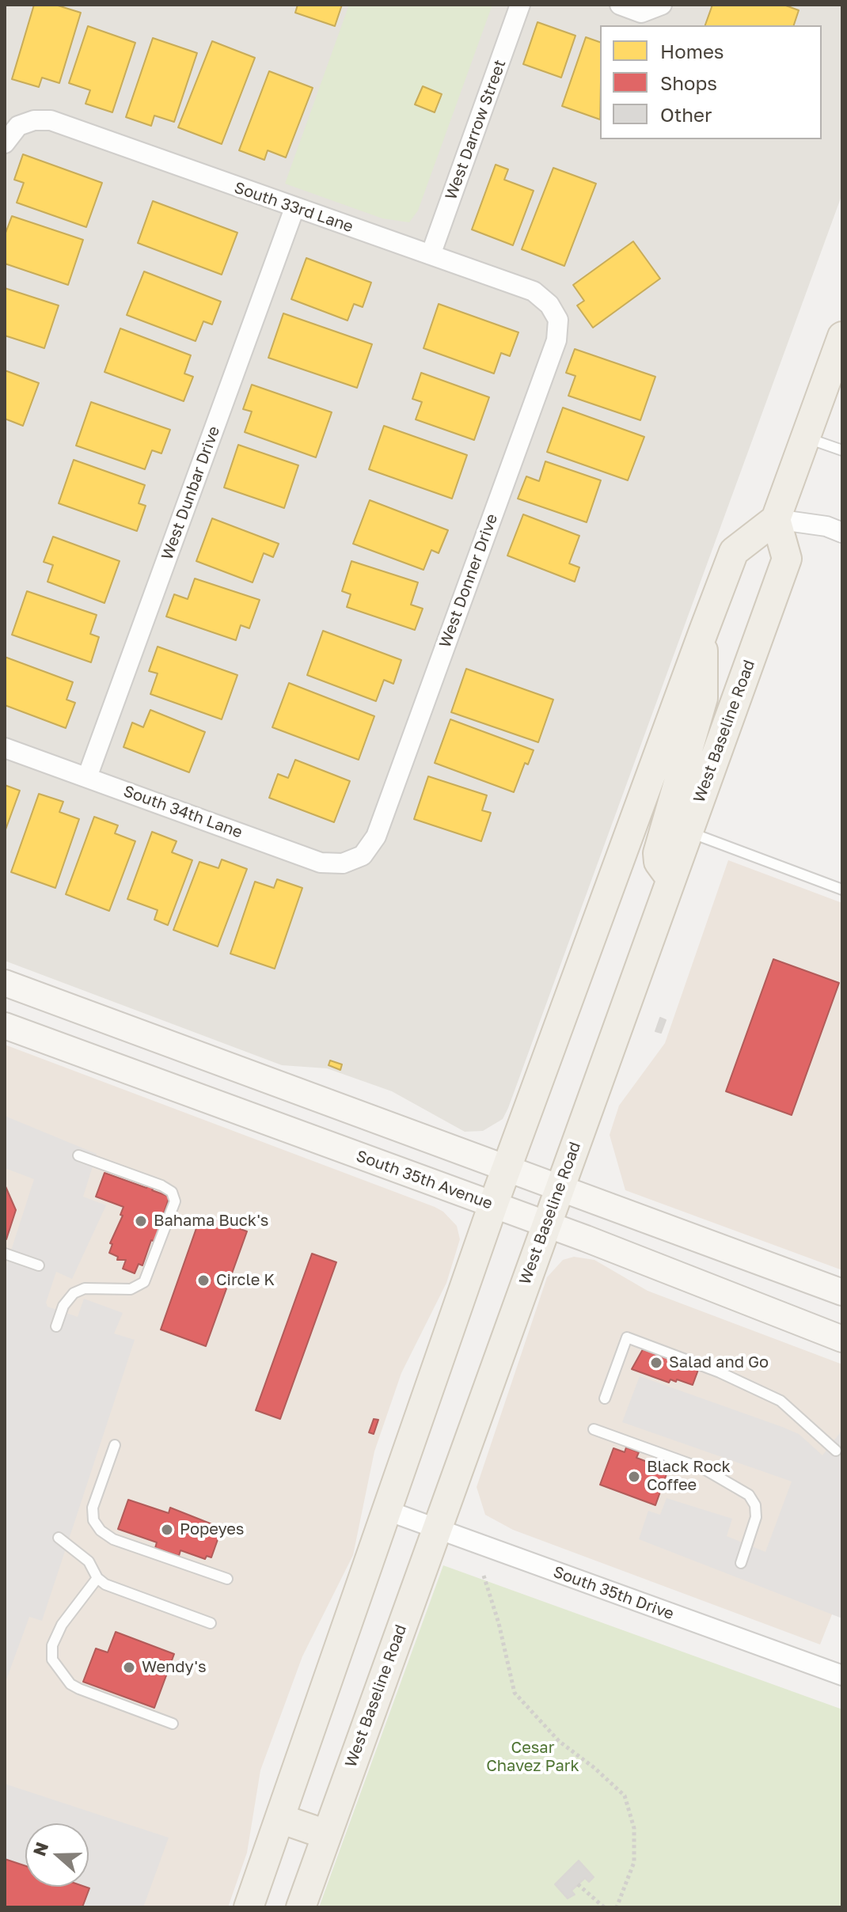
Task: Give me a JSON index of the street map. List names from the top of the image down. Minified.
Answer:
{"streets":{"main road":["West Baseline Road","South 35th Avenue"],"street":["West Darrow Street","South 33rd Lane","West Dunbar Drive","West Donner Drive","South 34th Lane","South 35th Drive"]},"crossings":[["West Darrow Street","South 33rd Lane"],["South 33rd Lane","West Dunbar Drive"],["South 33rd Lane","West Donner Drive"],["West Dunbar Drive","South 34th Lane"],["West Donner Drive","South 34th Lane"],["West Baseline Road","South 35th Avenue"],["West Baseline Road","South 35th Drive"]],"parks":["Cesar Chavez Park"],"places":["Bahama Buck's","Circle K","Salad and Go","Black Rock Coffee","Popeyes","Wendy's"],"legend":["Homes","Shops","Other"],"north":"left"}
